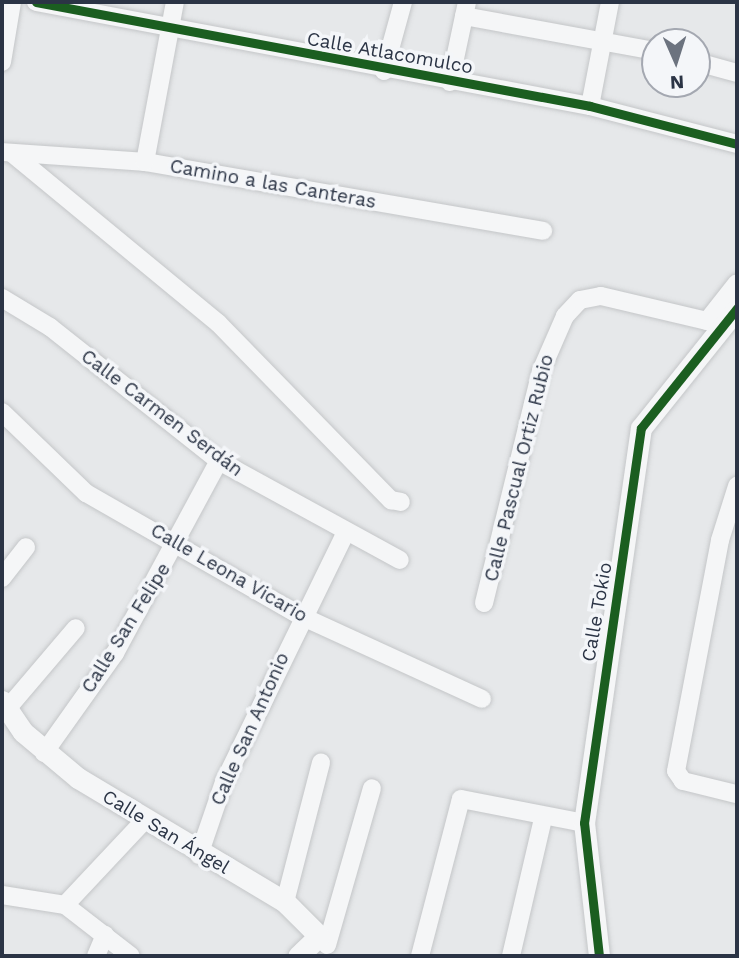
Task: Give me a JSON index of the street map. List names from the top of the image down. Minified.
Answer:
{"streets":{"street":["Calle Atlacomulco","Camino a las Canteras","Calle Carmen Serdán","Calle Pascual Ortiz Rubio","Calle Leona Vicario","Calle Tokio","Calle San Felipe","Calle San Antonio","Calle San Ángel"]},"crossings":[["Calle Carmen Serdán","Calle San Felipe"],["Calle Carmen Serdán","Calle San Antonio"],["Calle Leona Vicario","Calle San Felipe"],["Calle Leona Vicario","Calle San Antonio"],["Calle San Felipe","Calle San Ángel"],["Calle San Antonio","Calle San Ángel"]],"north":"bottom"}
